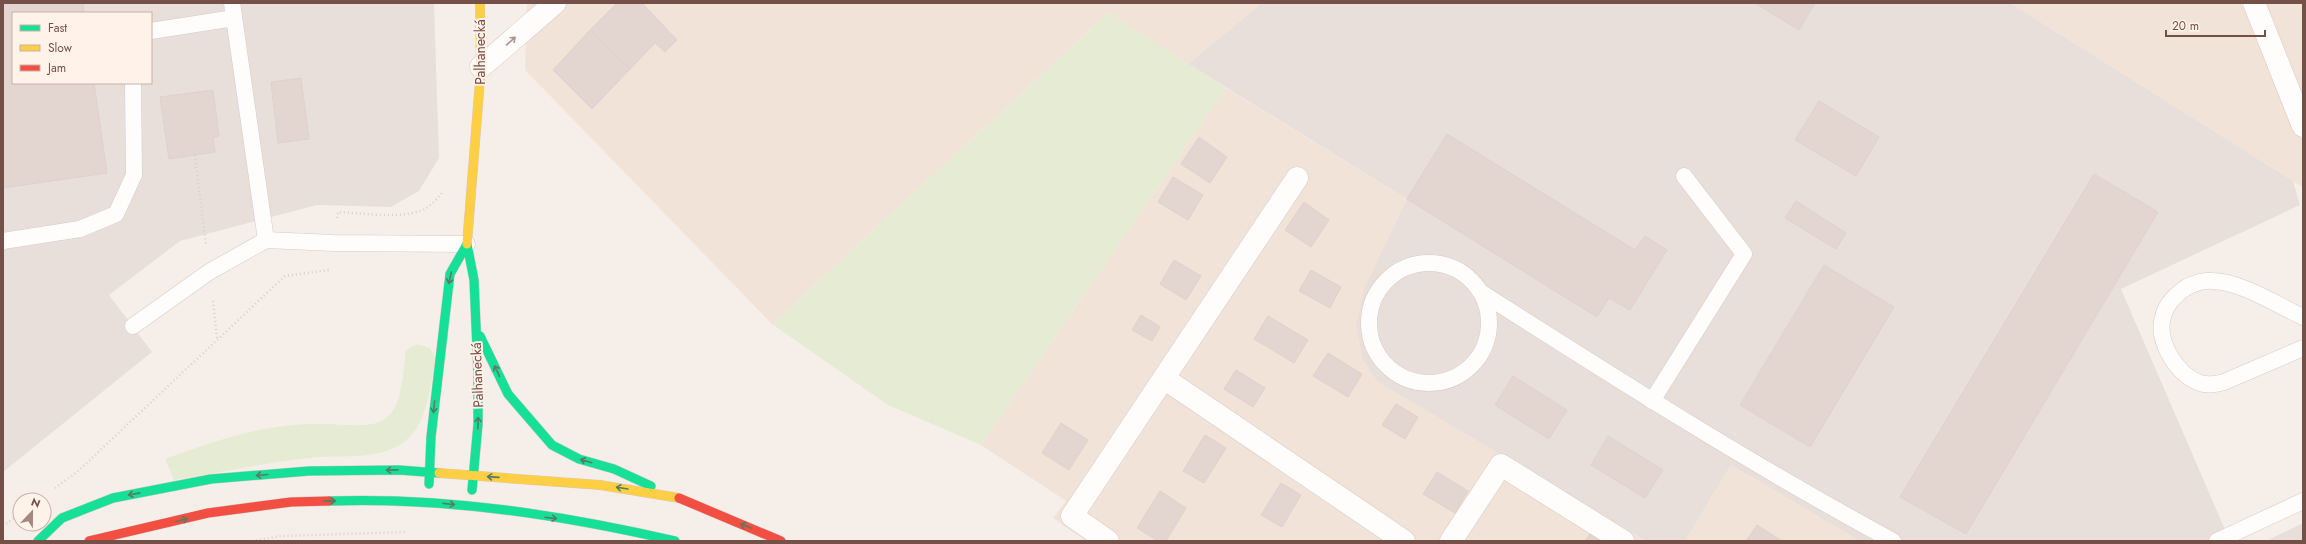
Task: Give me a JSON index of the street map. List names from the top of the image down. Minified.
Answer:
{"streets":{"street":["Palhanecká"]},"legend":["Fast","Slow","Jam"],"scale_bar":"20 m","north":"top"}
